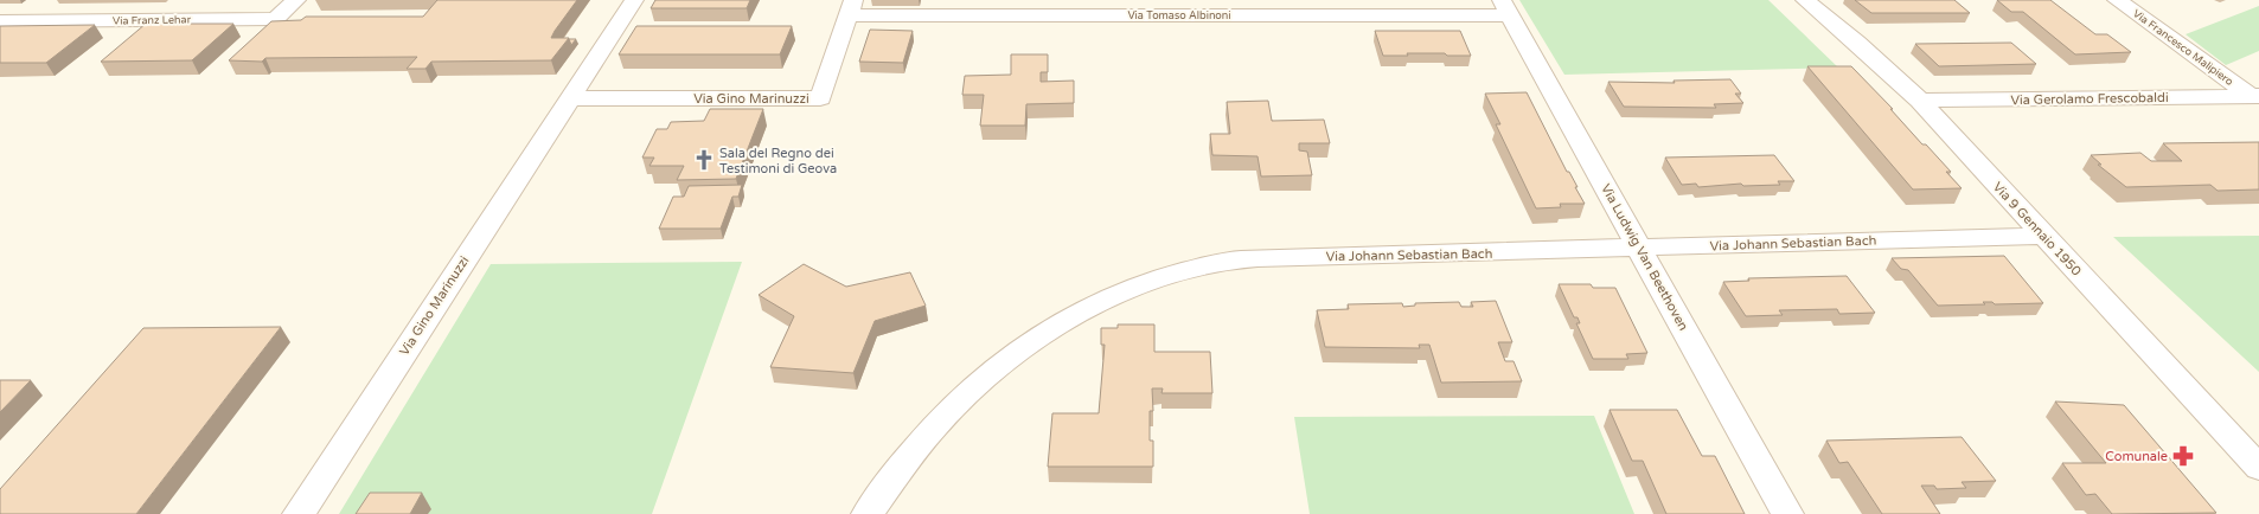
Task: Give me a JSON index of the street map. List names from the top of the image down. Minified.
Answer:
{"streets":{"street":["Via Tomaso Albinoni","Via Franz Lehar","Via Francesco Malipiero","Via Gino Marinuzzi","Via Gerolamo Frescobaldi","Via 9 Gennaio 1950","Via Johann Sebastian Bach","Via Ludwig Van Beethoven"]},"crossings":[["Via Tomaso Albinoni","Via Gino Marinuzzi"],["Via Tomaso Albinoni","Via Ludwig Van Beethoven"],["Via Francesco Malipiero","Via Gerolamo Frescobaldi"],["Via Gerolamo Frescobaldi","Via 9 Gennaio 1950"],["Via 9 Gennaio 1950","Via Johann Sebastian Bach"],["Via Johann Sebastian Bach","Via Ludwig Van Beethoven"]],"places":{"church":["Sala del Regno dei Testimoni di Geova"],"pharmacy":["Comunale"]}}
